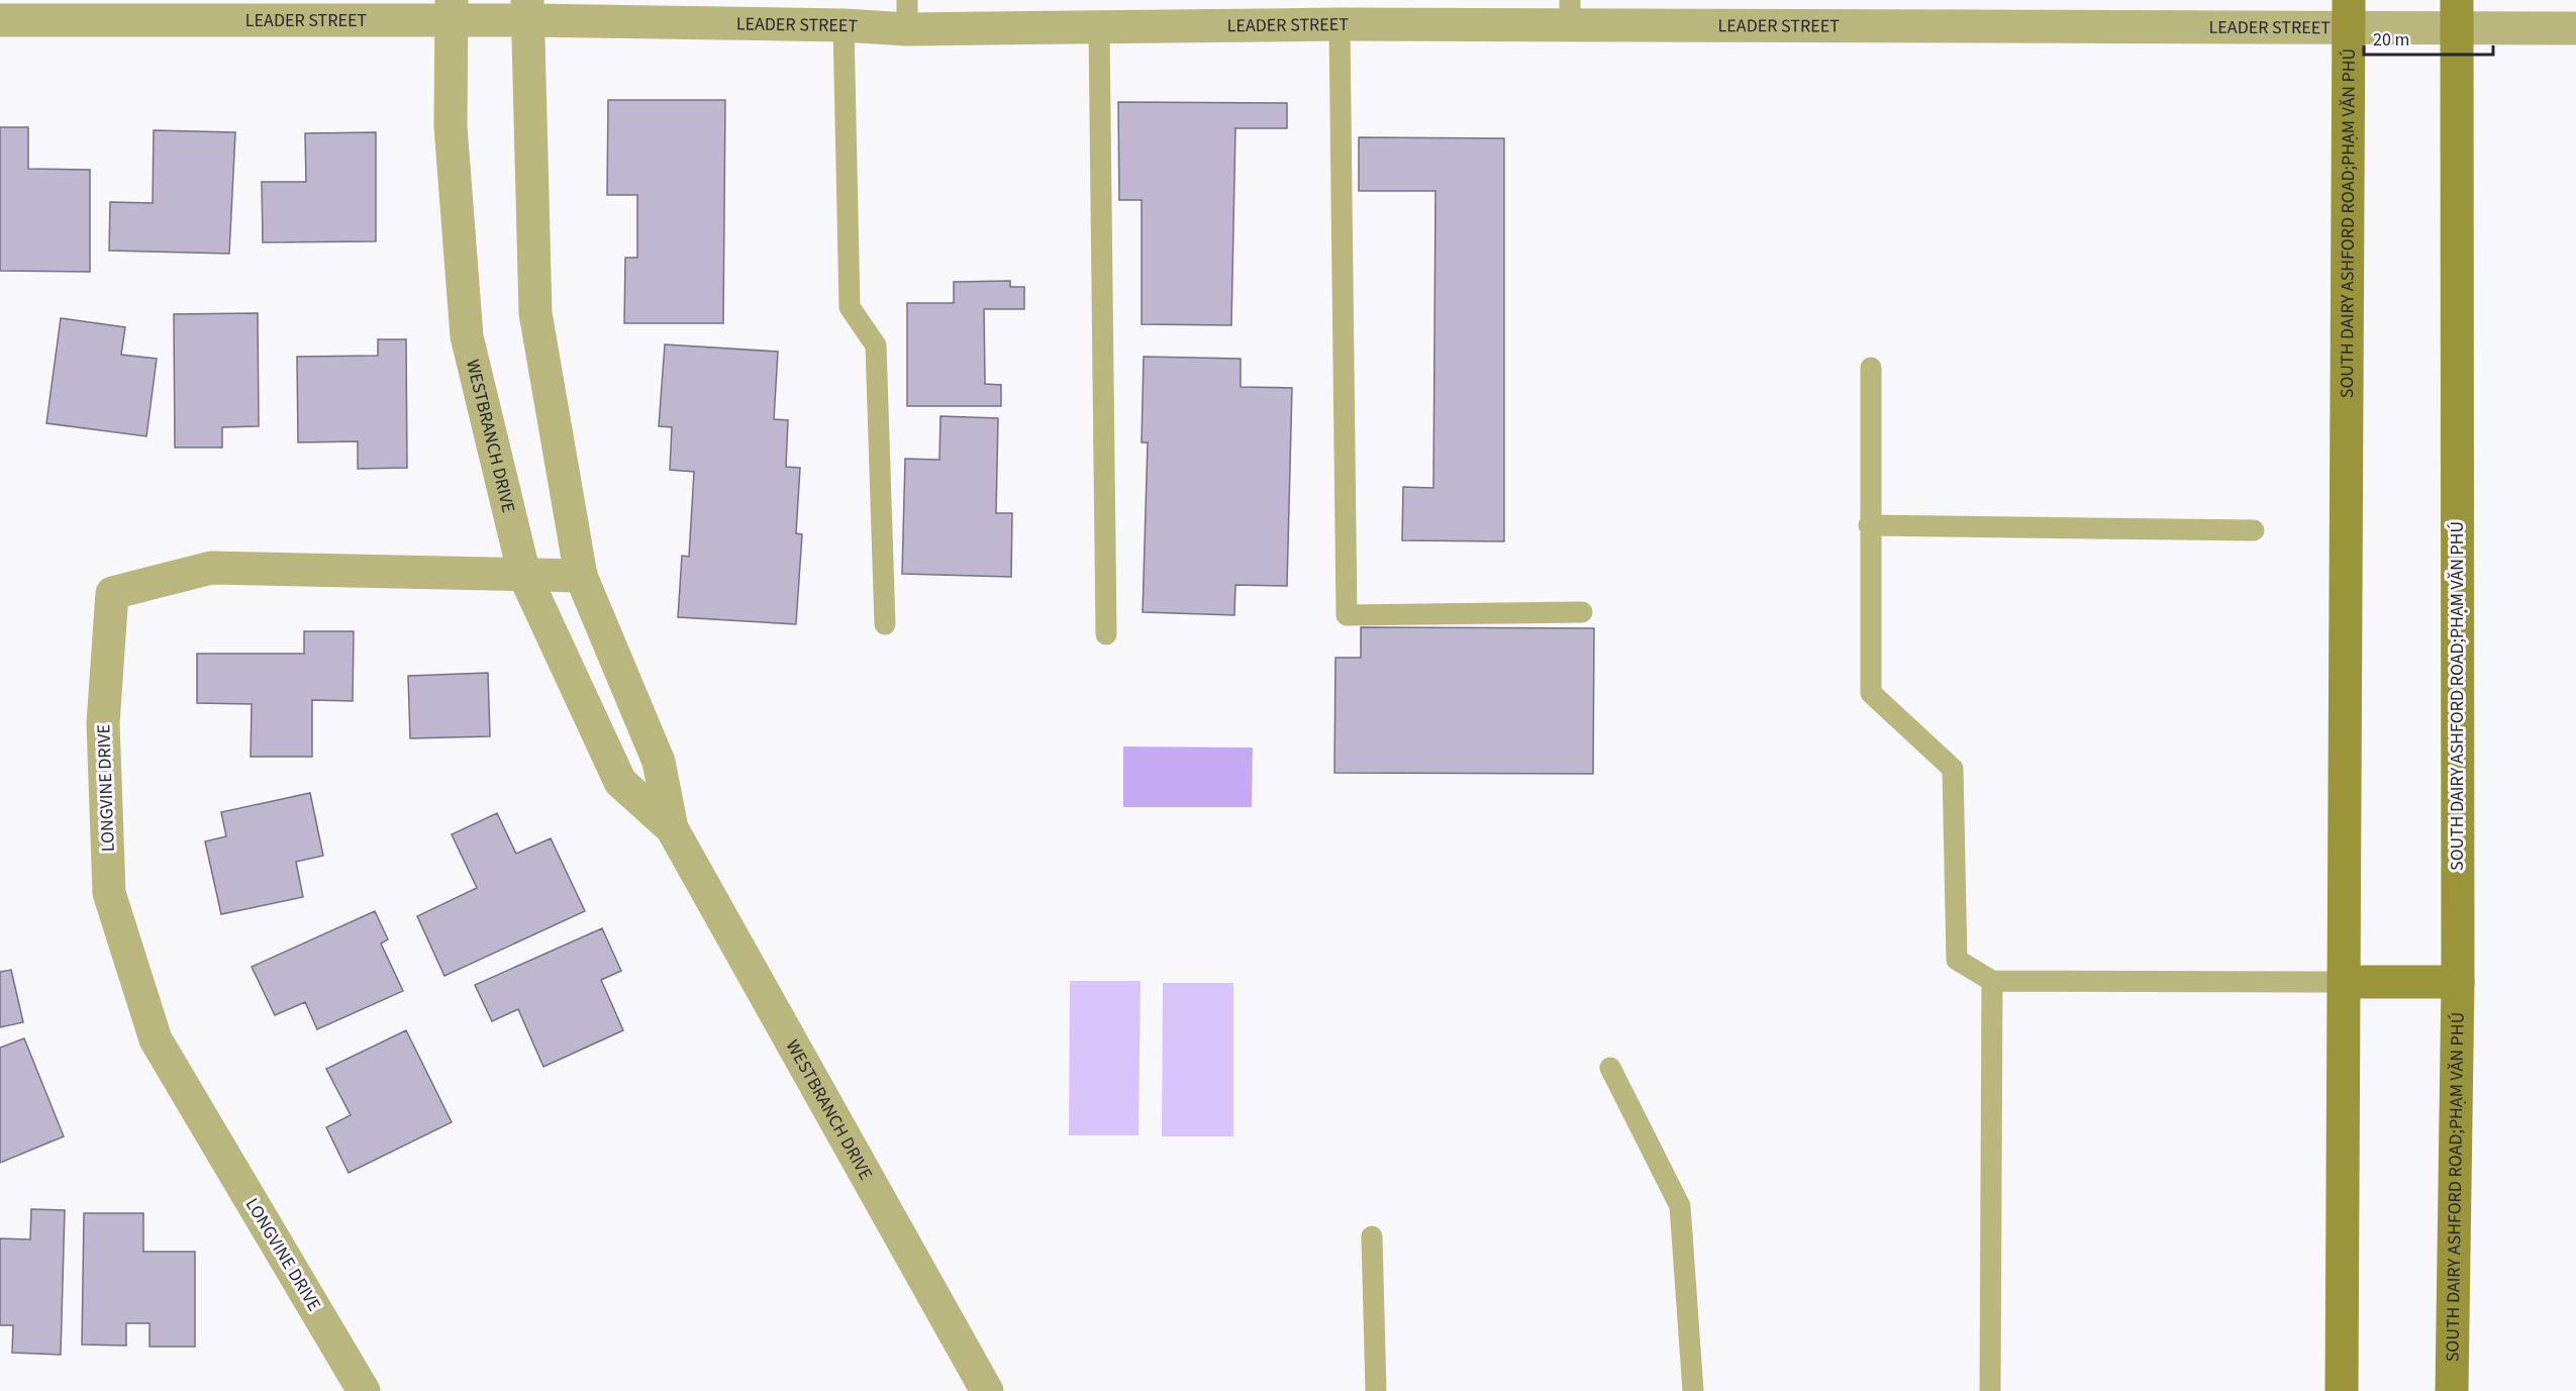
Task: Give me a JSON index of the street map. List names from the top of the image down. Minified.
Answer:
{"streets":{"main road":["SOUTH DAIRY ASHFORD ROAD;PHẠM VĂN PHÚ"],"street":["LEADER STREET","WESTBRANCH DRIVE","LONGVINE DRIVE"]},"crossings":[["LEADER STREET","SOUTH DAIRY ASHFORD ROAD;PHẠM VĂN PHÚ"],["LEADER STREET","WESTBRANCH DRIVE"],["WESTBRANCH DRIVE","LONGVINE DRIVE"]],"scale_bar":"20 m"}
